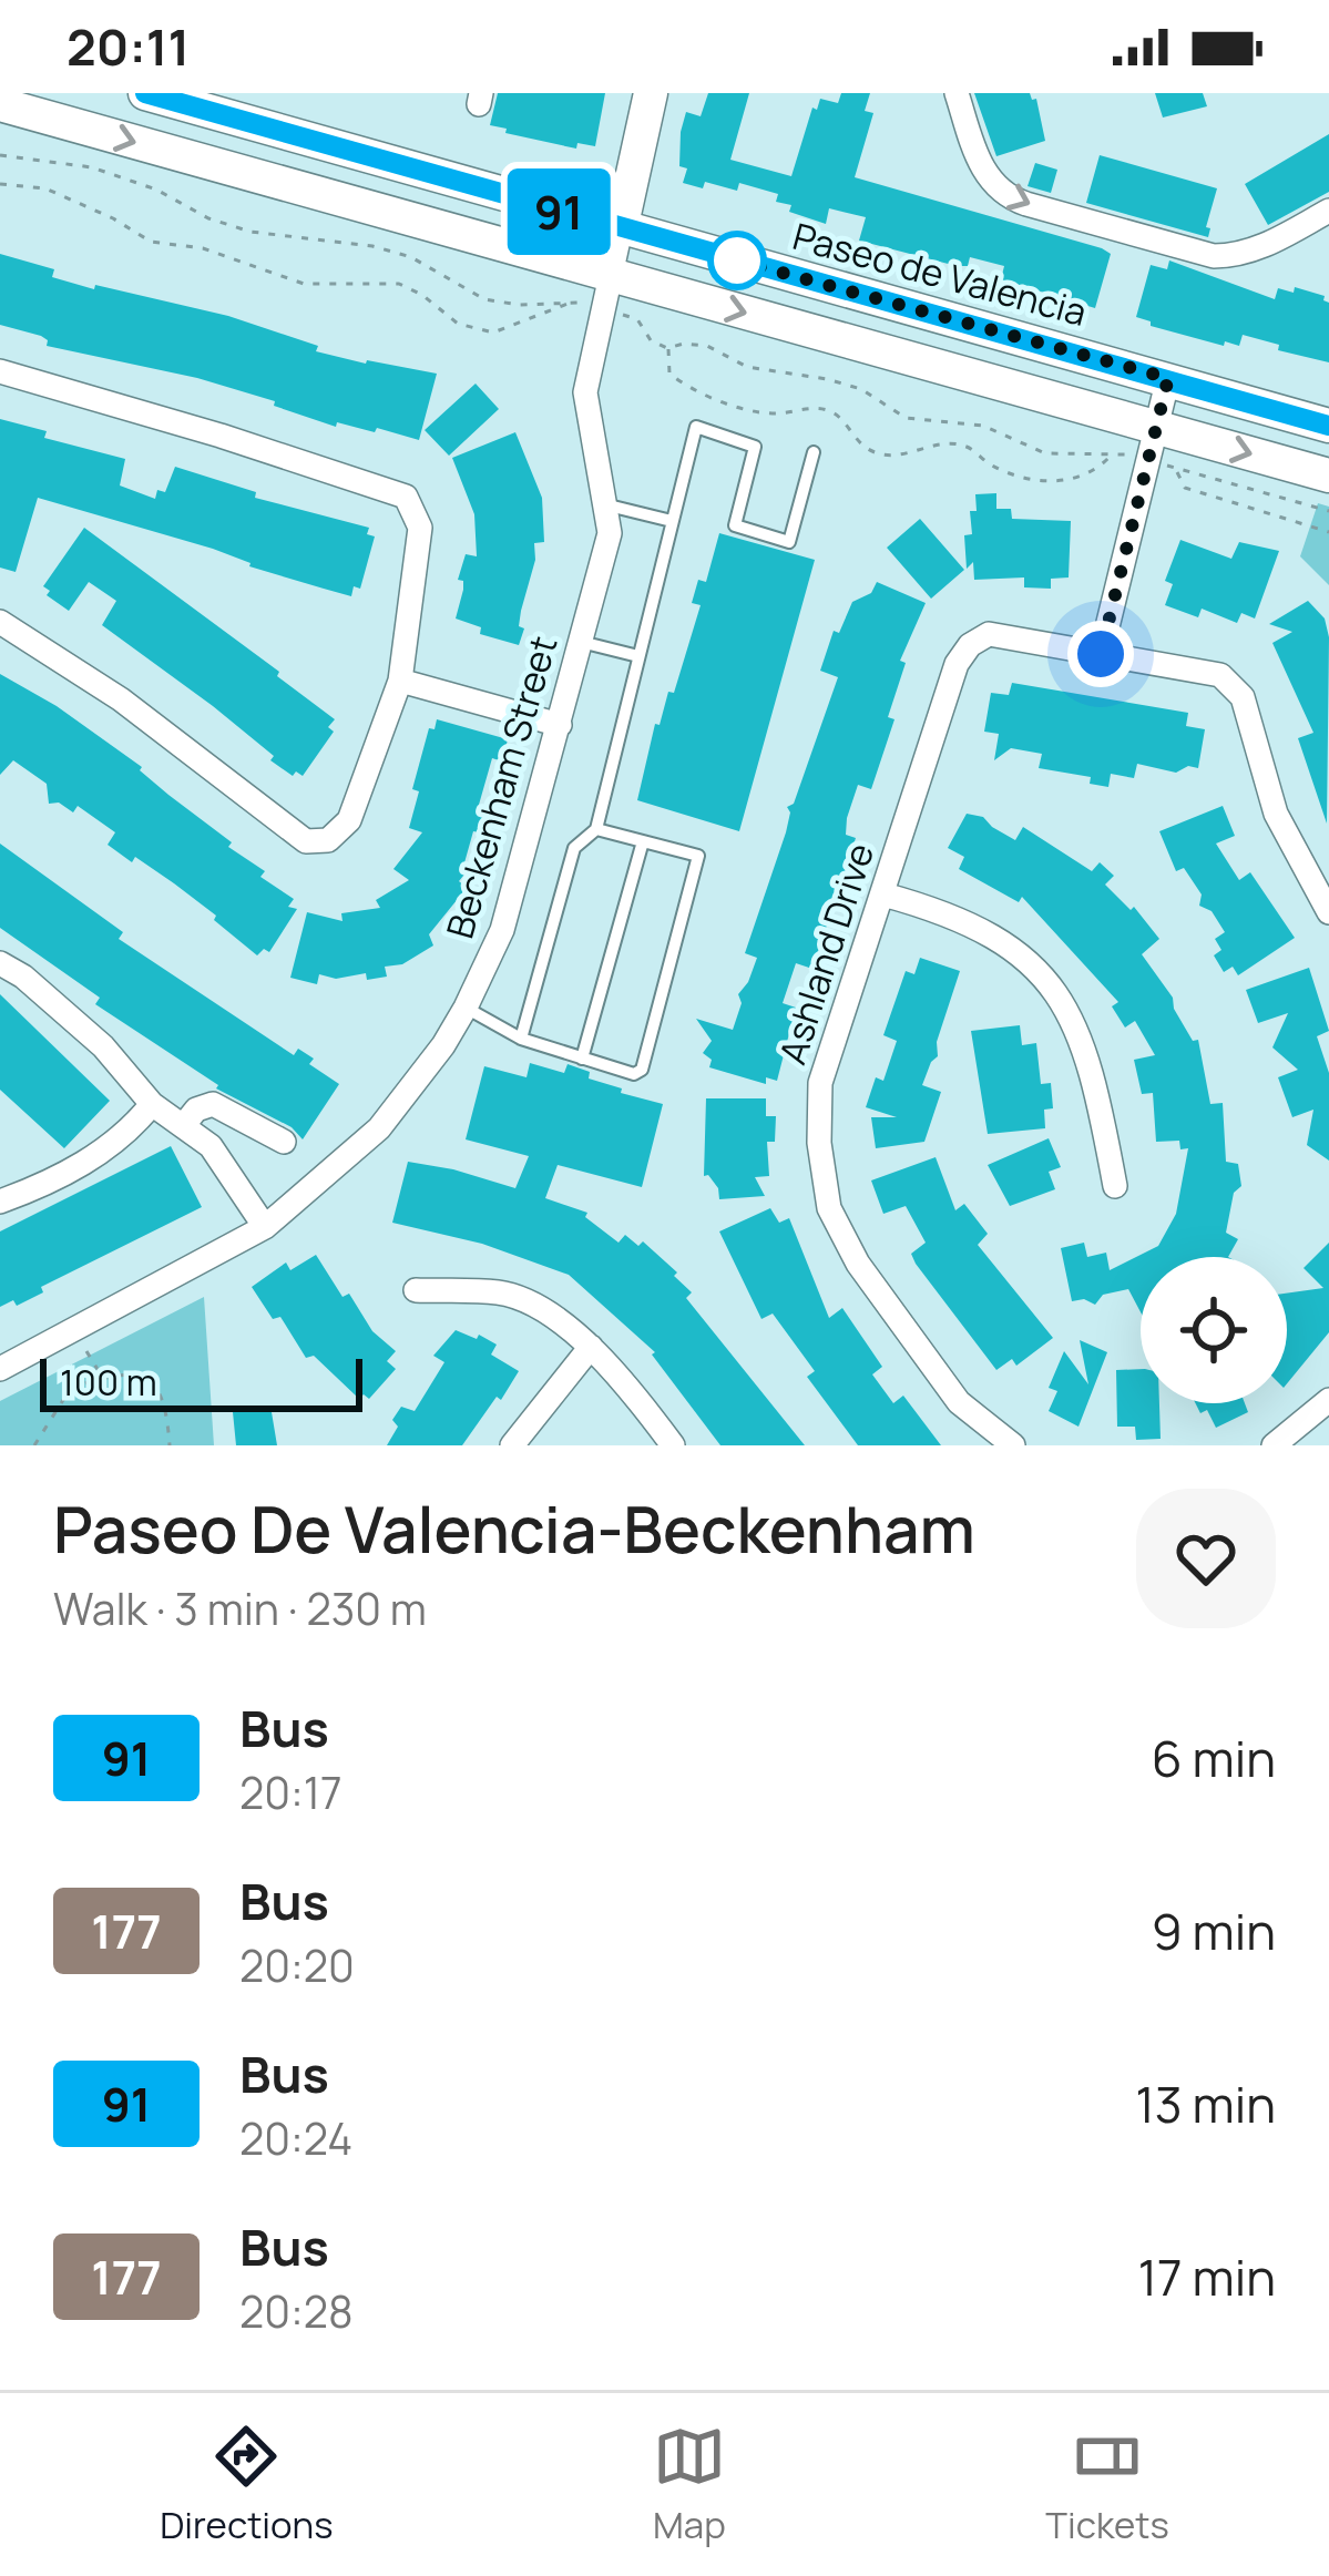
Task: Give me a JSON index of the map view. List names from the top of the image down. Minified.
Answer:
{"streets":{"main road":["Paseo de Valencia"],"street":["Beckenham Street","Ashland Drive"]},"crossings":[["Paseo de Valencia","Beckenham Street"]],"lines":["bus line 91"],"scale_bar":"100 m","page":{"status":"20:11","on_map":"91","scale":"100 m","heading":["Paseo De Valencia-Beckenham","Walk · 3 min · 230 m"],"list":[{"mark":"91","name":"Bus","note":"20:17","value":"6 min"},{"mark":"177","name":"Bus","note":"20:20","value":"9 min"},{"mark":"91","name":"Bus","note":"20:24","value":"13 min"},{"mark":"177","name":"Bus","note":"20:28","value":"17 min"}],"tabs":["Directions","Map","Tickets"]}}
